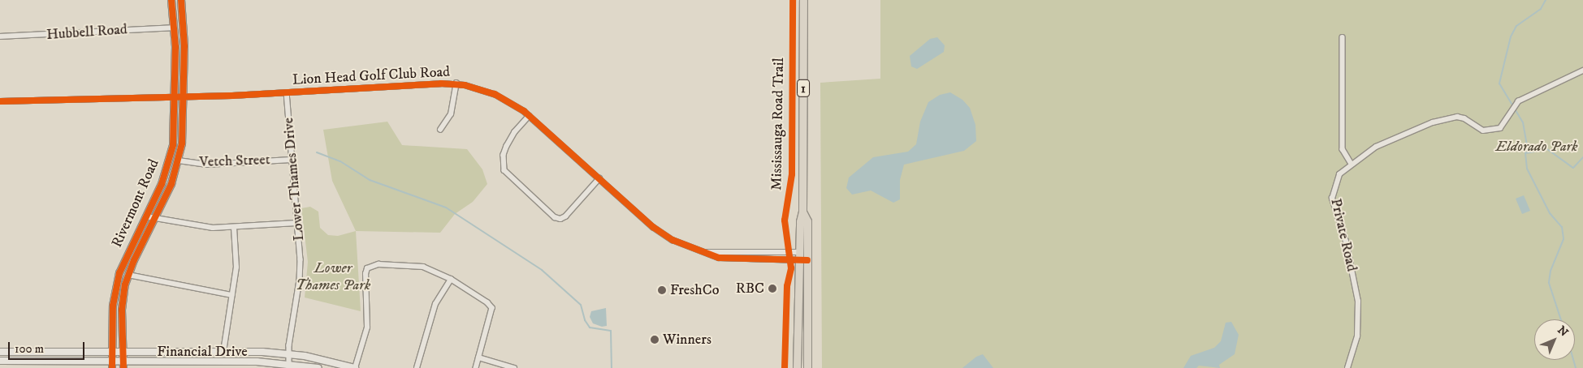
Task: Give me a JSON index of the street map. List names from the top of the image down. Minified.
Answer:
{"streets":{"main road":["1"],"street":["Hubbell Road","Lion Head Golf Club Road","Vetch Street","Lower Thames Drive","Rivermont Road","Private Road","Financial Drive"],"cycle path":["Mississauga Road Trail"]},"crossings":[["Hubbell Road","Rivermont Road"],["Lion Head Golf Club Road","1"],["Lion Head Golf Club Road","Lower Thames Drive"],["Lion Head Golf Club Road","Rivermont Road"],["Vetch Street","Lower Thames Drive"],["Vetch Street","Rivermont Road"],["Lower Thames Drive","Financial Drive"],["Rivermont Road","Financial Drive"]],"parks":["Eldorado Park","Lower Thames Park"],"places":["RBC","FreshCo","Winners"],"scale_bar":"100 m","north":"top right"}
